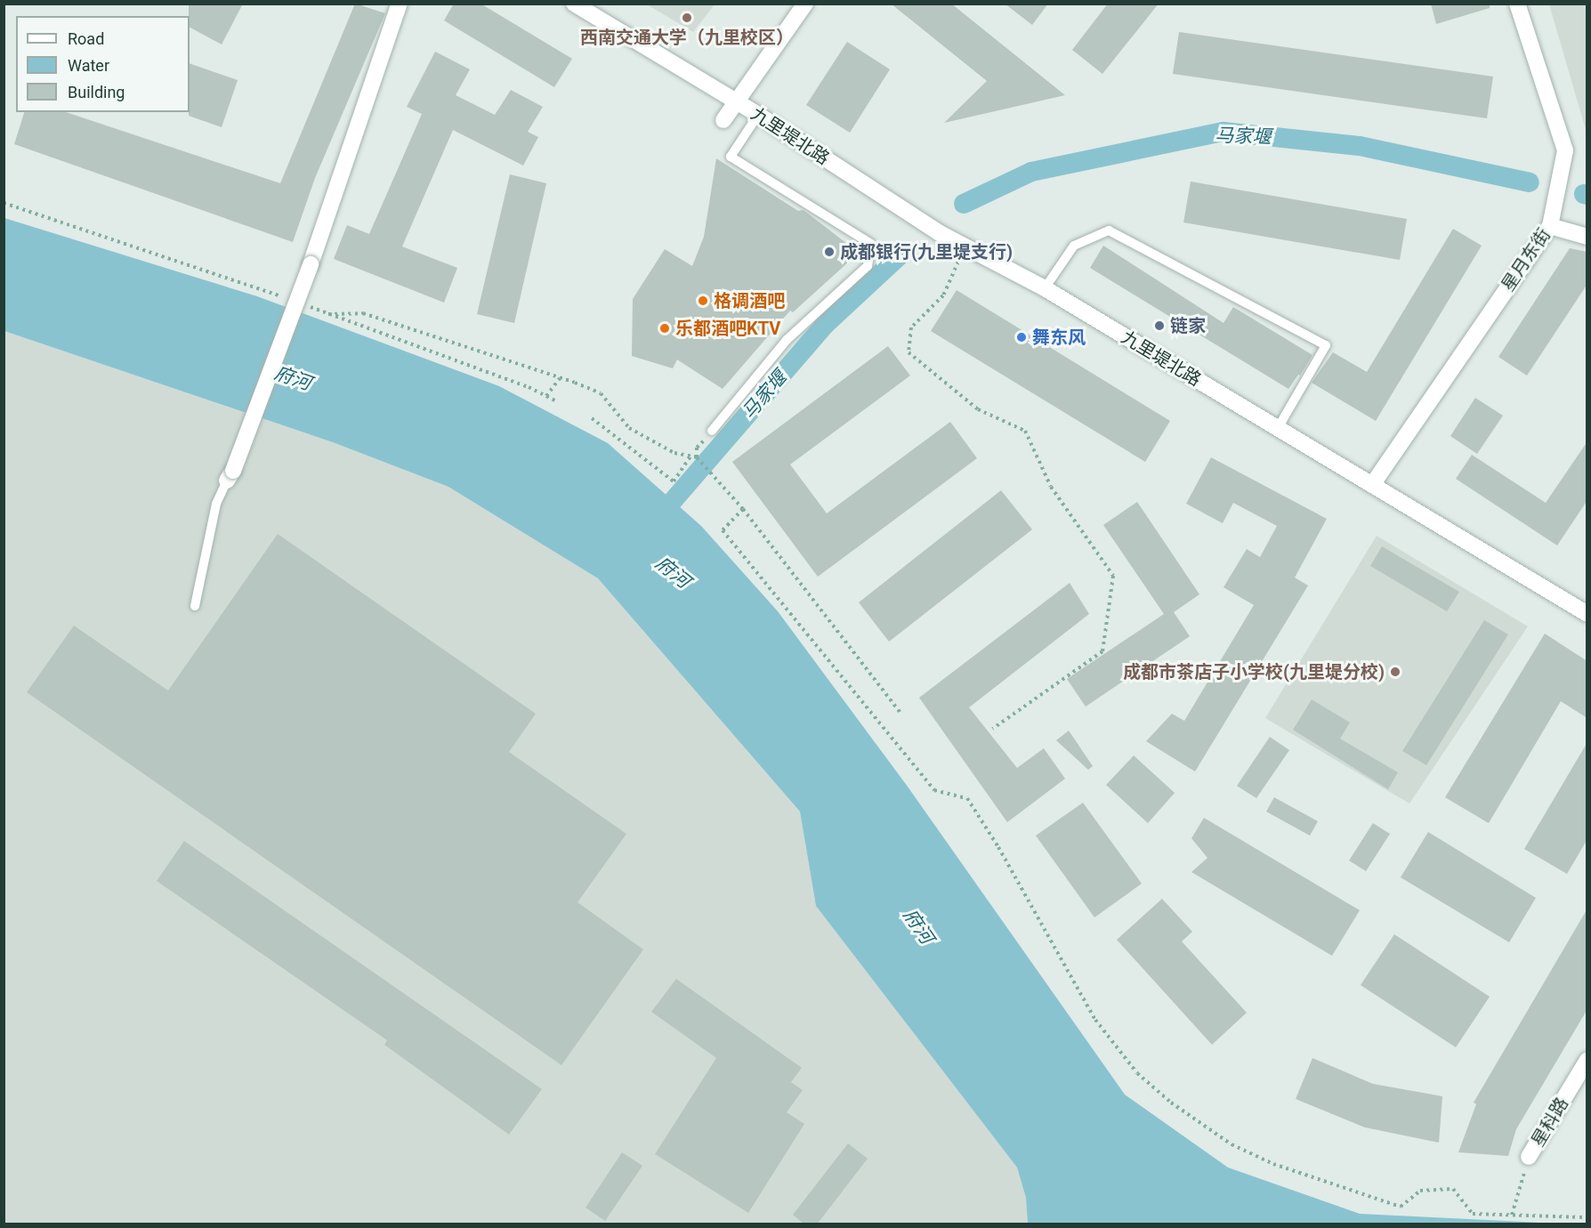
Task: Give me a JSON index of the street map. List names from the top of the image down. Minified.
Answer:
{"streets":{"street":["九里堤北路","星月东街","星科路"]},"crossings":[["九里堤北路","星月东街"]],"water":["马家堰","府河"],"places":["西南交通大学（九里校区）","成都银行(九里堤支行)","格调酒吧","链家","乐都酒吧KTV","舞东风","成都市茶店子小学校(九里堤分校)"],"legend":["Road","Water","Building"]}
